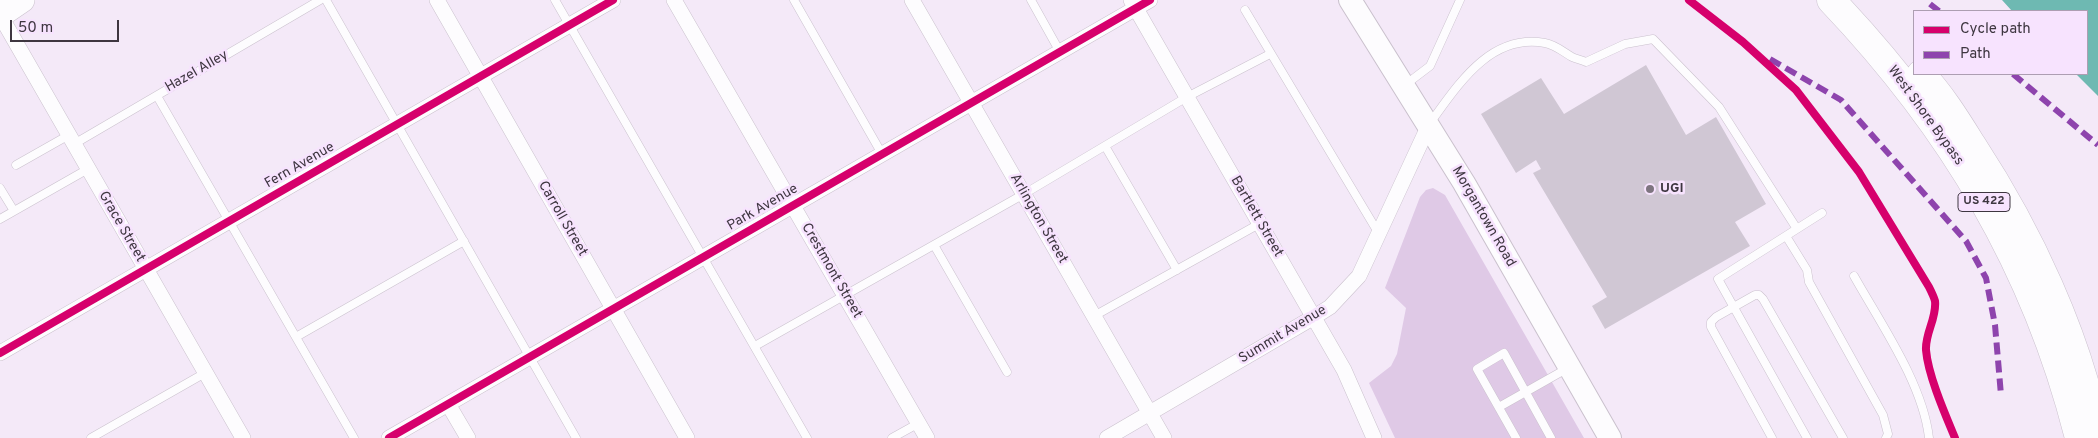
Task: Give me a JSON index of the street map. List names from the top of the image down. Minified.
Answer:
{"streets":{"highway":["West Shore Bypass","US 422"],"main road":["Morgantown Road"],"street":["Fern Avenue","Park Avenue","Bartlett Street","Carroll Street","Arlington Street","Grace Street","Crestmont Street","Summit Avenue"],"lane":["Hazel Alley"]},"crossings":[["Hazel Alley","Grace Street"],["Fern Avenue","Carroll Street"],["Fern Avenue","Grace Street"],["Park Avenue","Bartlett Street"],["Park Avenue","Carroll Street"],["Park Avenue","Arlington Street"],["Park Avenue","Crestmont Street"],["Bartlett Street","Summit Avenue"],["Morgantown Road","Summit Avenue"],["Arlington Street","Summit Avenue"]],"places":["UGI"],"legend":["Cycle path","Path"],"scale_bar":"50 m"}
